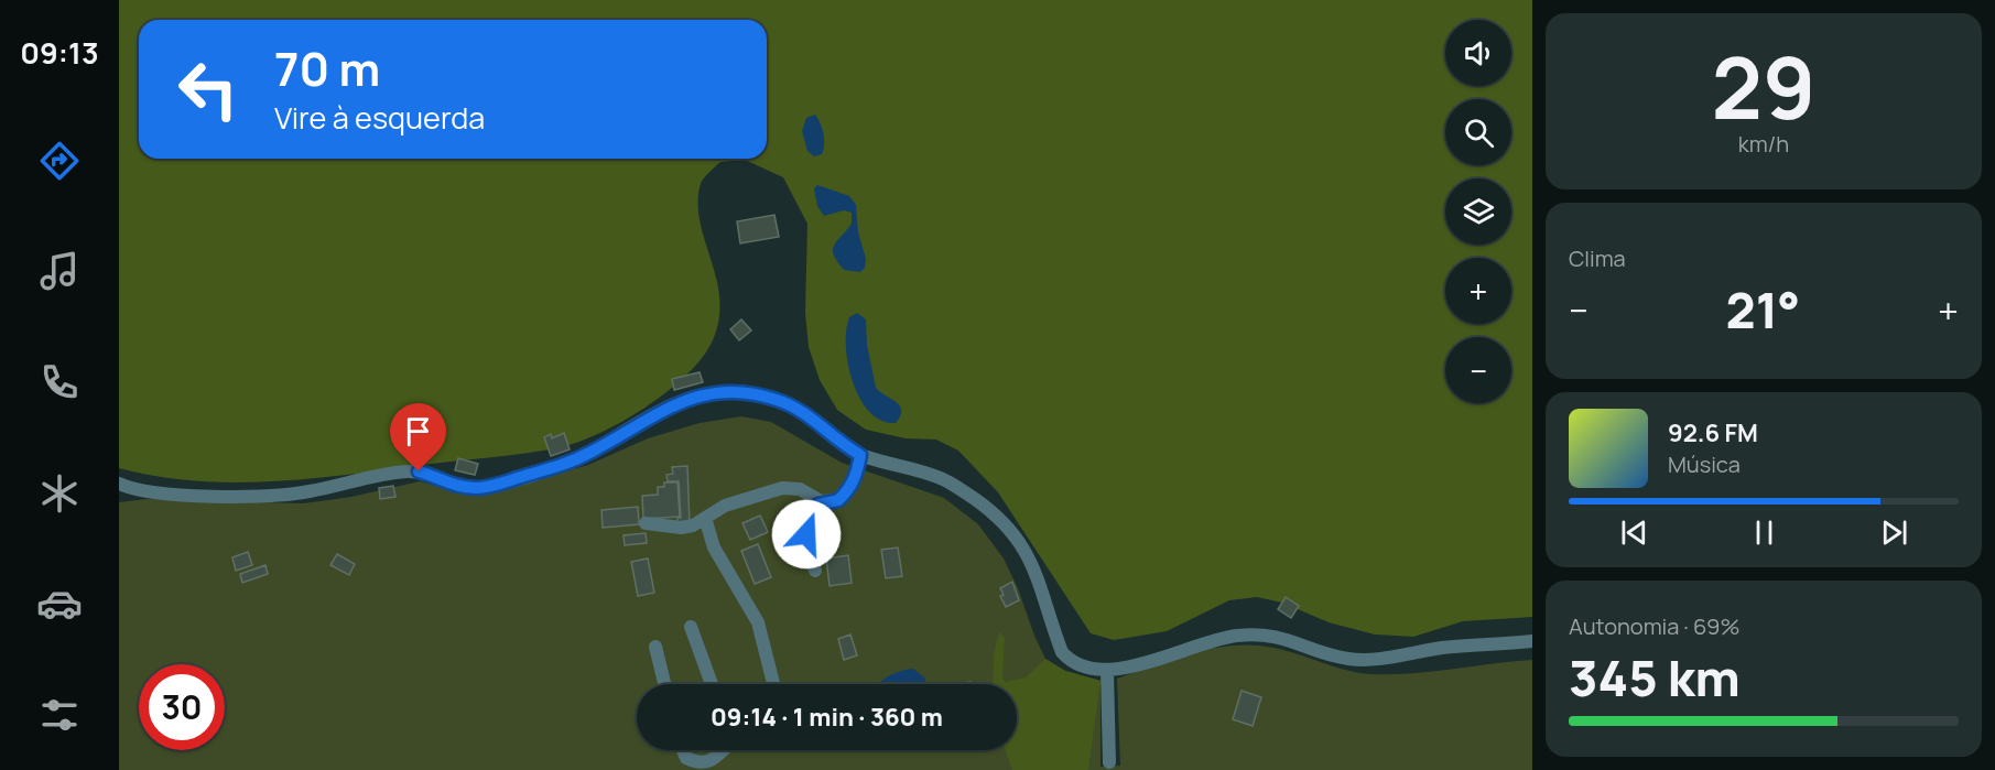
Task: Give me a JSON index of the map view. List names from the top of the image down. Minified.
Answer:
{"page":{"tabs":"09:13","tile":[["29","km/h"],"Clima",["Autonomia · 69%","345 km"]],"map_buttons":["+","−"],"turn":["70 m","Vire à esquerda"],"heat":["−","21°","+"],"song":["92.6 FM","Música"],"limit":"30","trip":"09:14 · 1 min · 360 m"}}
